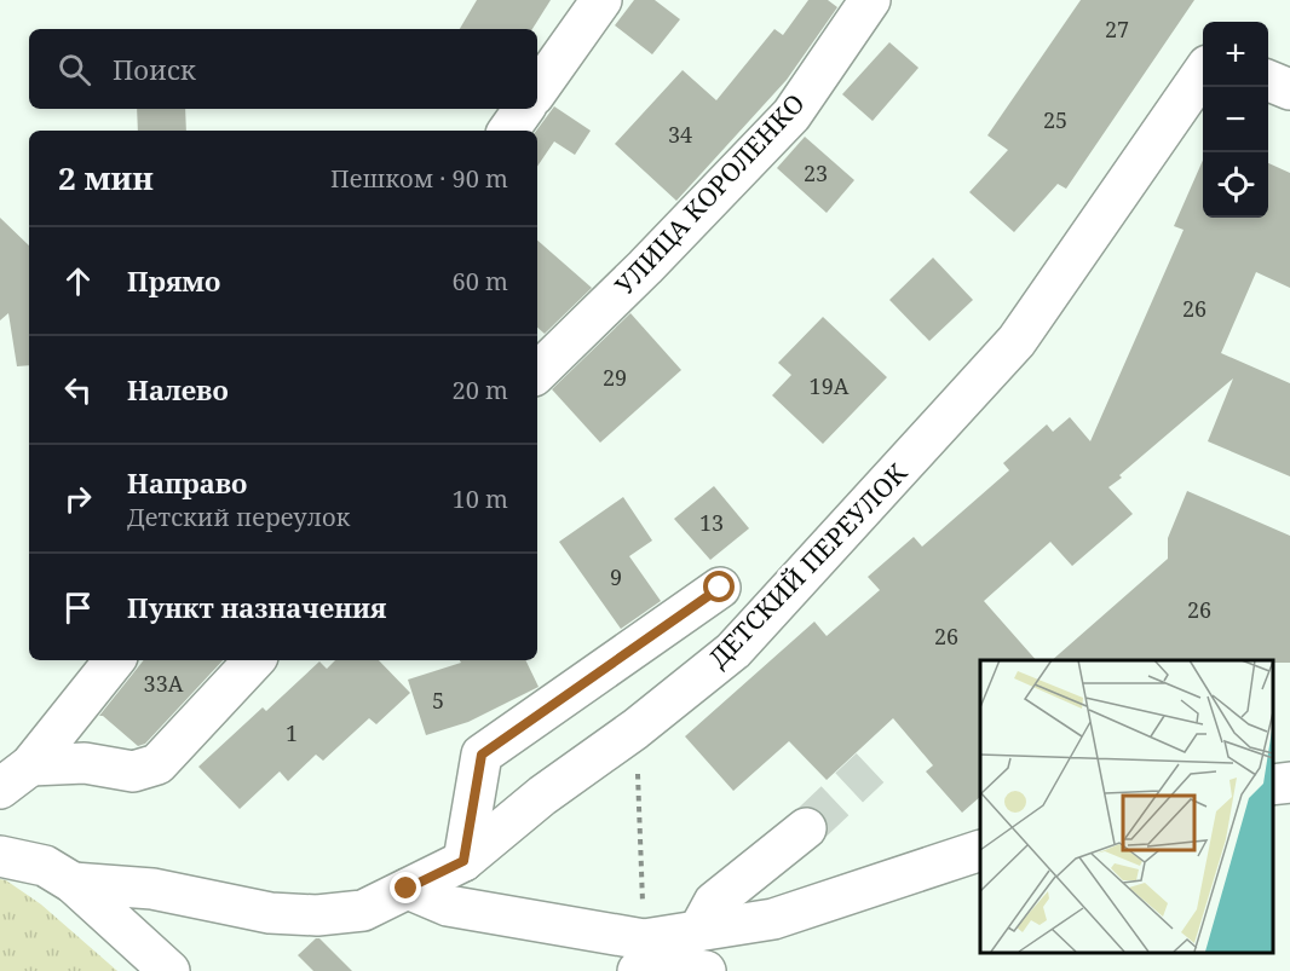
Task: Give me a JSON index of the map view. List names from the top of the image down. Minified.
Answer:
{"streets":{"street":["УЛИЦА КОРОЛЕНКО","ДЕТСКИЙ ПЕРЕУЛОК"]},"house_numbers":["27","25","34","23","26","29","19А","13","9","26","26","33А","5","1"],"page":{"map_buttons":["+","−"],"search":"Поиск","heading":["2 мин","Пешком · 90 m"],"list":[["Прямо","60 m"],["Налево","20 m"],["Направо","Детский переулок","10 m"],"Пункт назначения"]}}
